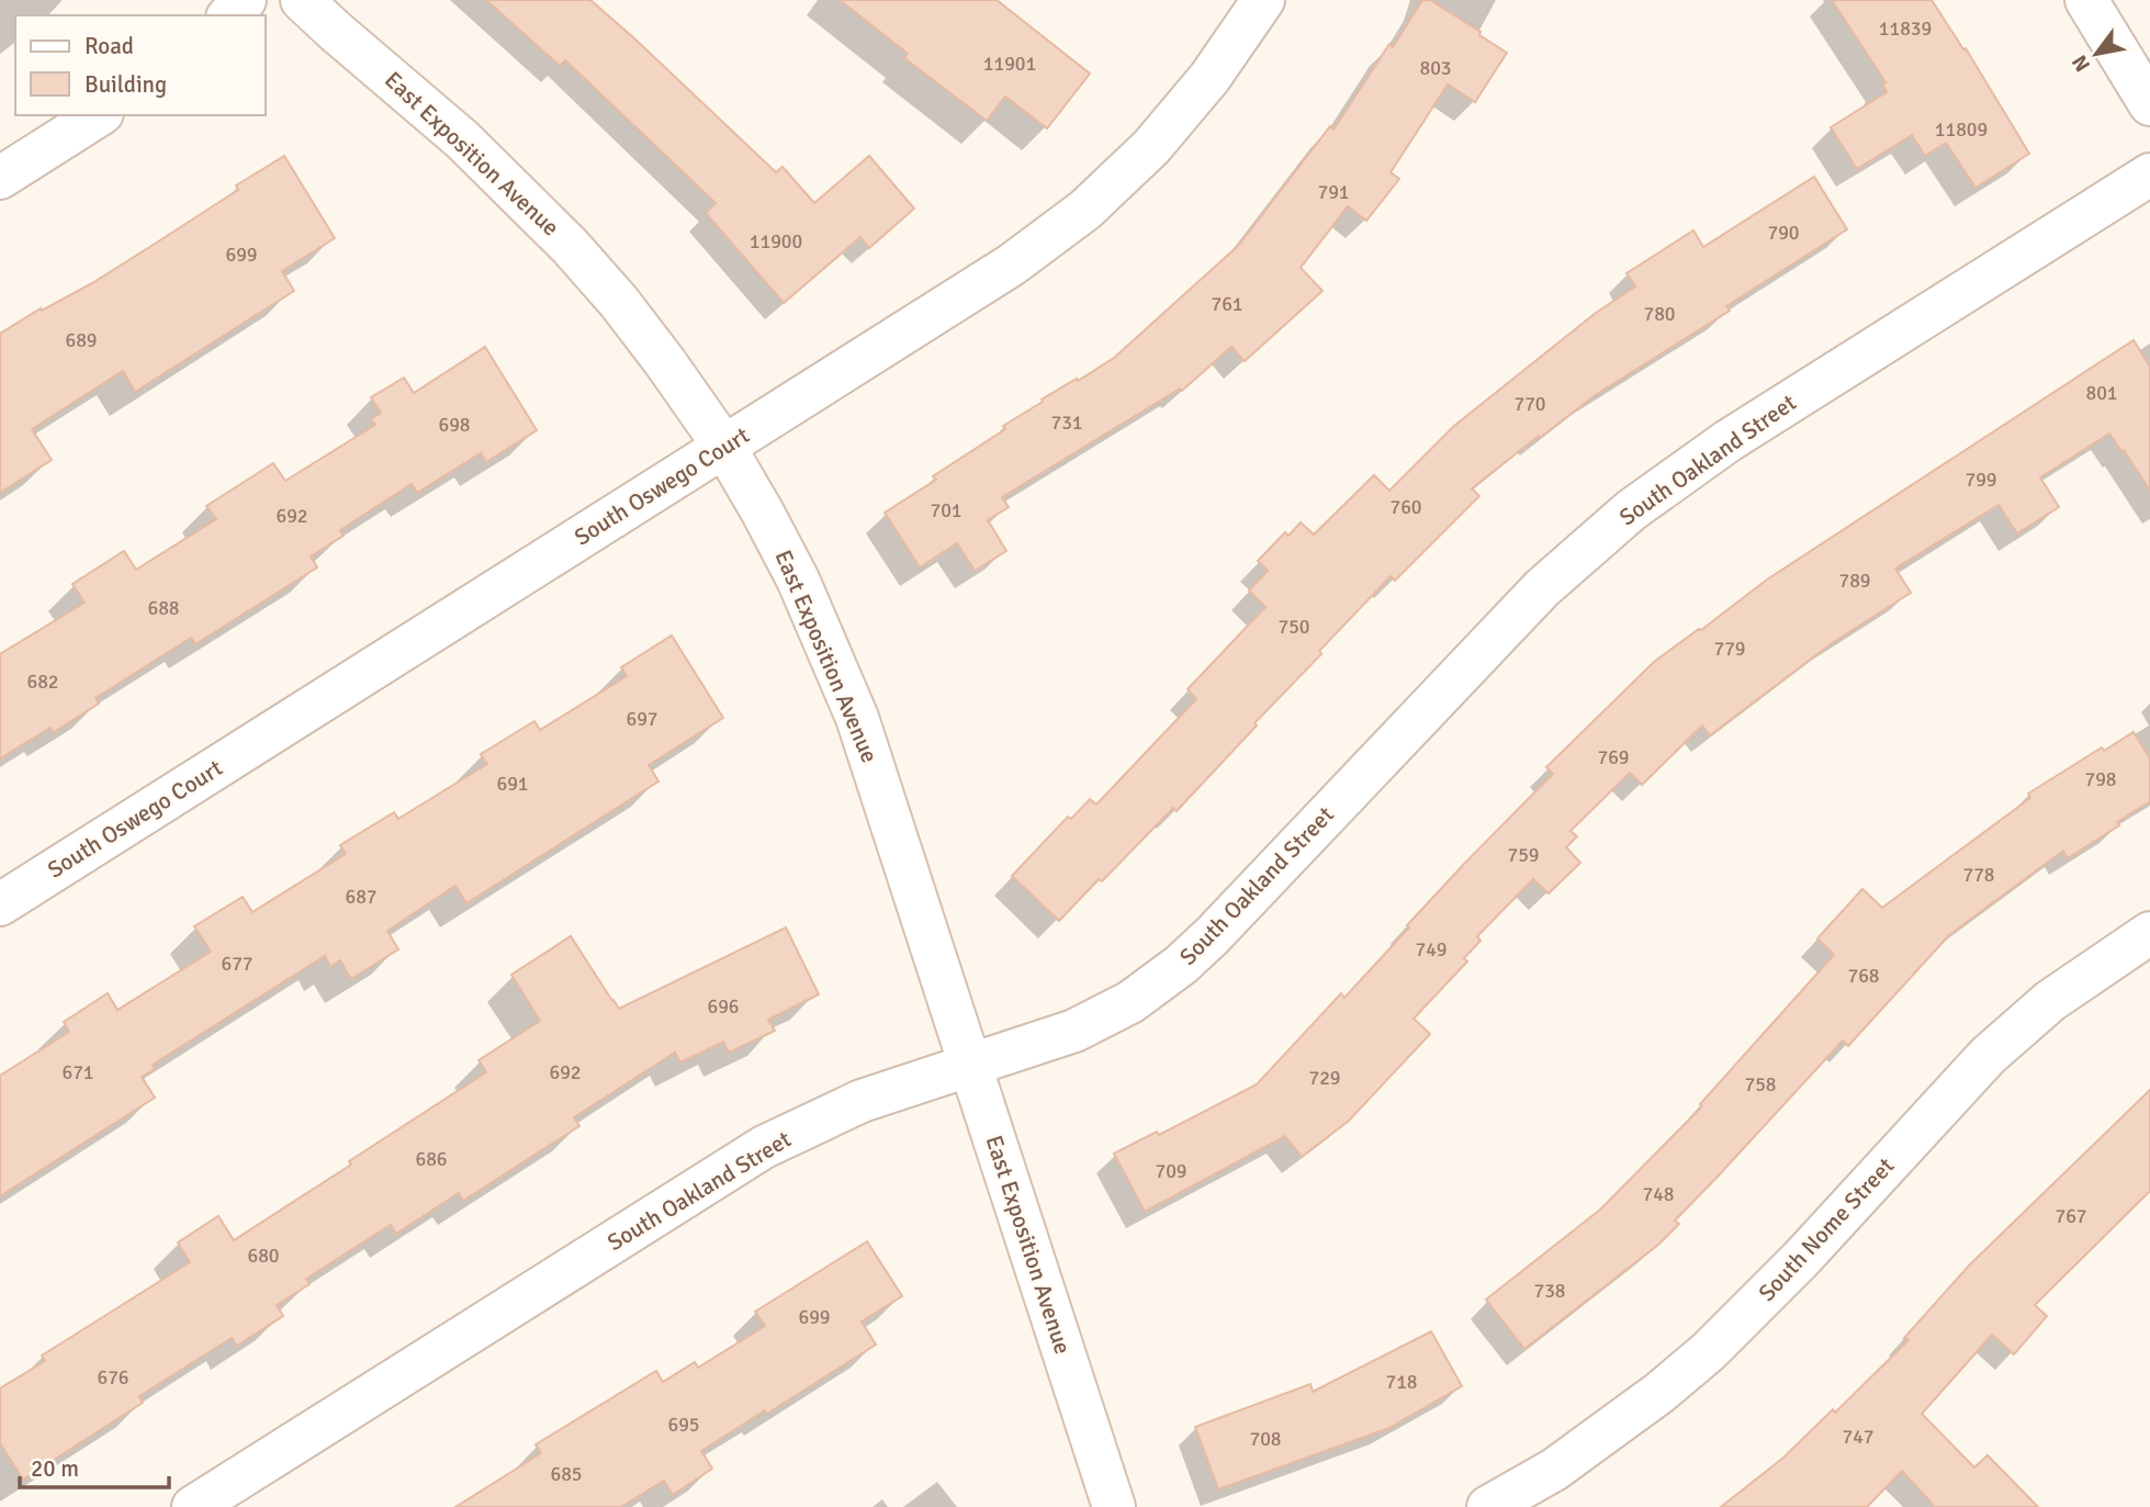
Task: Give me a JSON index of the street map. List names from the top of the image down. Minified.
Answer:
{"streets":{"street":["East Exposition Avenue","South Oakland Street","South Oswego Court","South Nome Street"]},"crossings":[["East Exposition Avenue","South Oakland Street"],["East Exposition Avenue","South Oswego Court"]],"house_numbers":["11839","11901","803","11809","791","790","11900","699","761","780","689","801","770","731","698","799","760","701","692","789","688","750","779","682","697","769","798","691","759","778","687","749","677","768","696","671","692","729","758","686","709","748","767","680","738","699","676","718","695","747","708","685"],"legend":["Road","Building"],"scale_bar":"20 m","north":"bottom left"}
